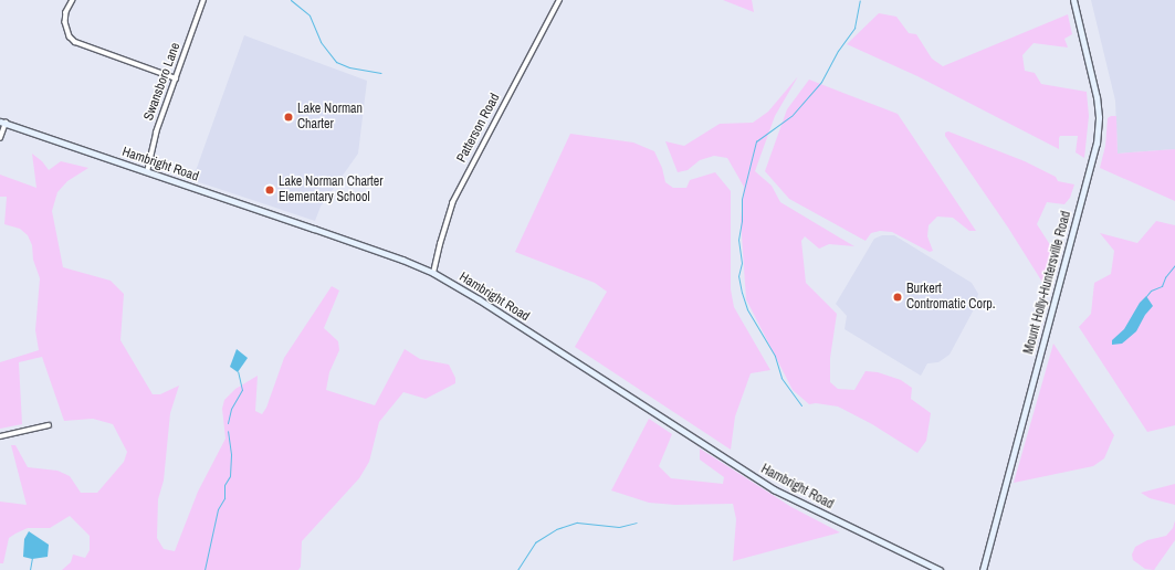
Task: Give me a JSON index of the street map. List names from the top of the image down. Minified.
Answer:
{"streets":{"main road":["Hambright Road","Mount Holly-Huntersville Road"],"street":["Swansboro Lane","Patterson Road"]},"crossings":[["Swansboro Lane","Hambright Road"],["Patterson Road","Hambright Road"]],"places":["Lake Norman Charter","Lake Norman Charter Elementary School","Burkert Contromatic Corp."]}
